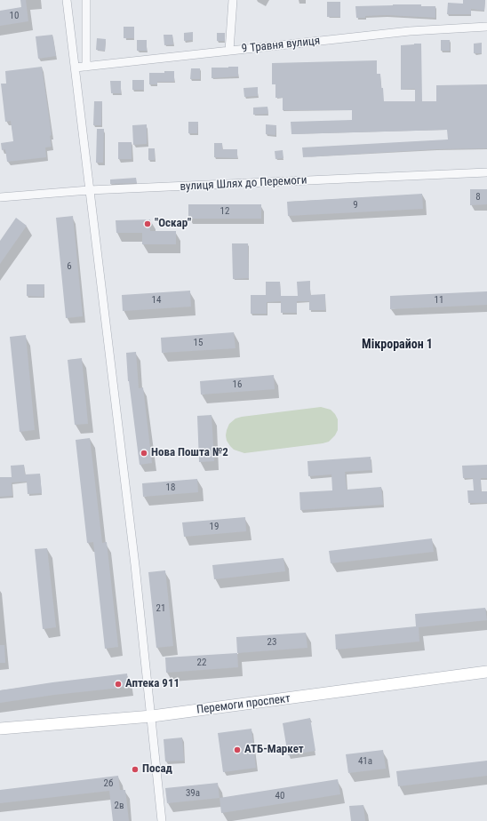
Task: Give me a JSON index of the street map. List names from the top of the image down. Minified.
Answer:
{"streets":{"street":["9 Травня вулиця","вулиця Шлях до Перемоги","Перемоги проспект"]},"districts":["Мікрорайон 1"],"places":["\"Оскар\"","Нова Пошта №2","Аптека 911","АТБ-Маркет","Посад"],"house_numbers":["10","8","9","12","6","14","11","15","16","18","19","21","23","22","41а","2б","39а","40","2в"]}
